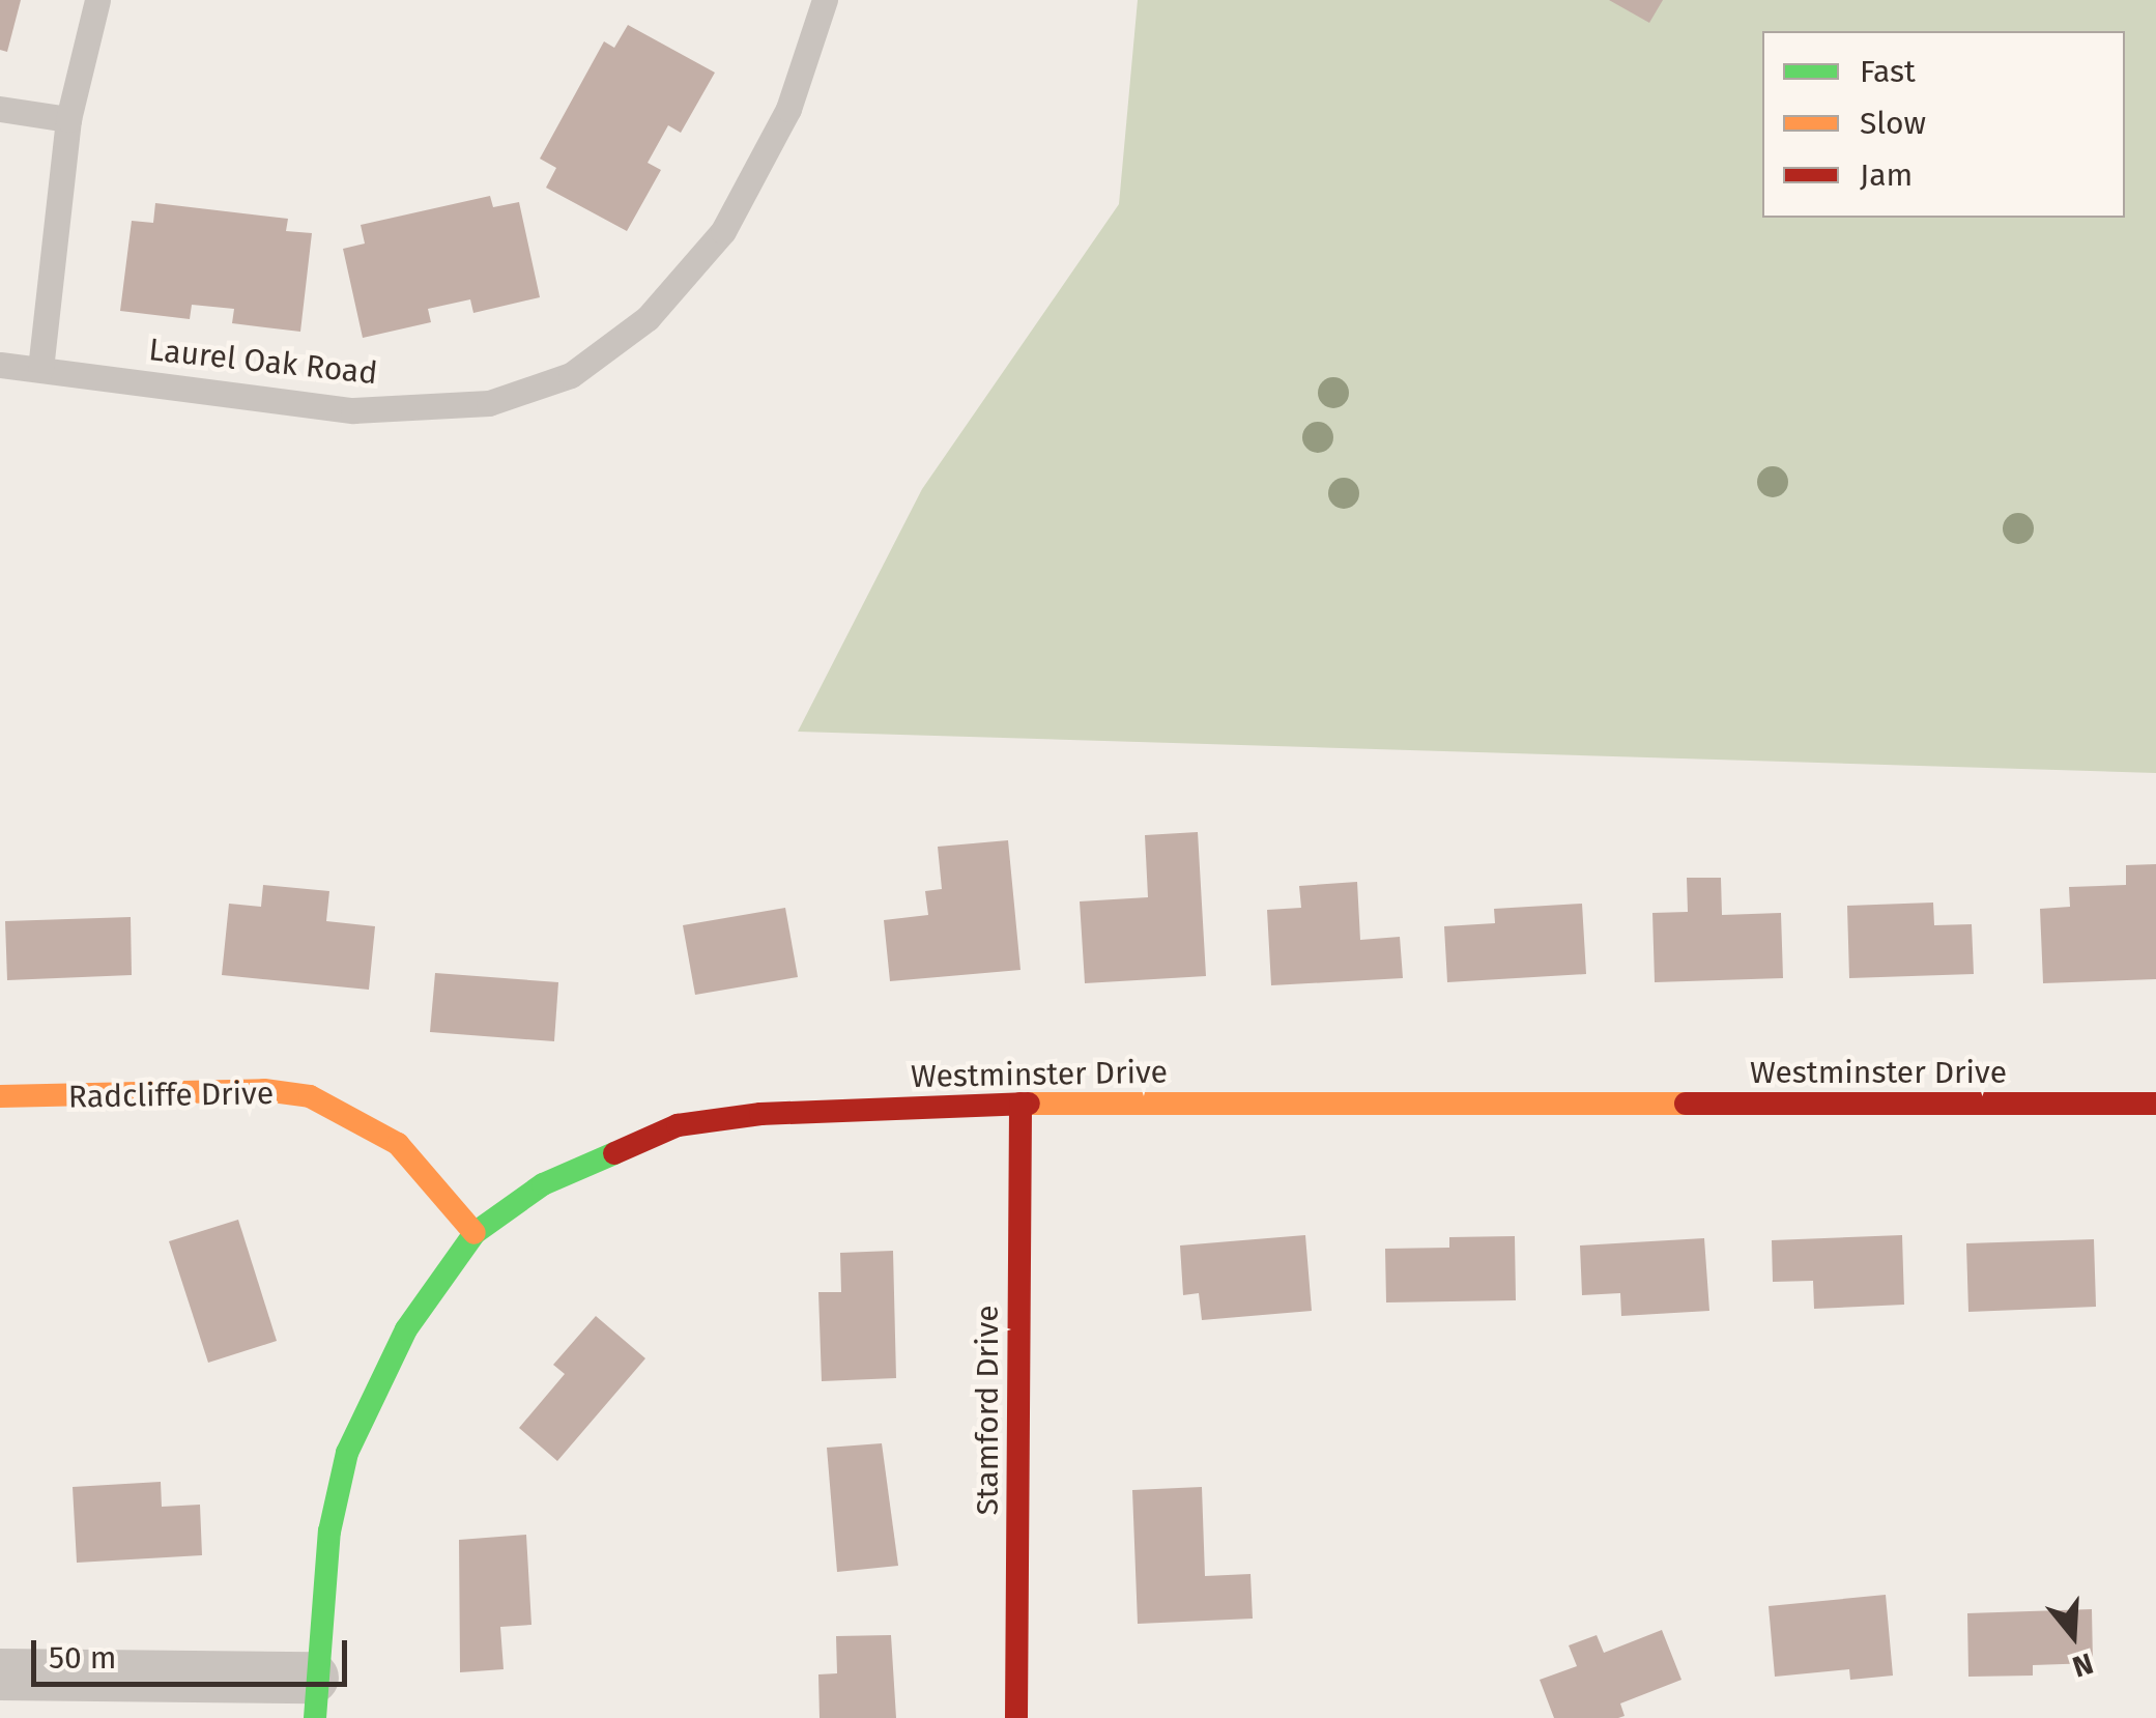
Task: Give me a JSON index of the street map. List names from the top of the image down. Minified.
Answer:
{"streets":{"street":["Westminster Drive","Radcliffe Drive","Stamford Drive"],"lane":["Laurel Oak Road"]},"crossings":[["Westminster Drive","Radcliffe Drive"],["Westminster Drive","Stamford Drive"]],"legend":["Fast","Slow","Jam"],"scale_bar":"50 m","north":"bottom"}
